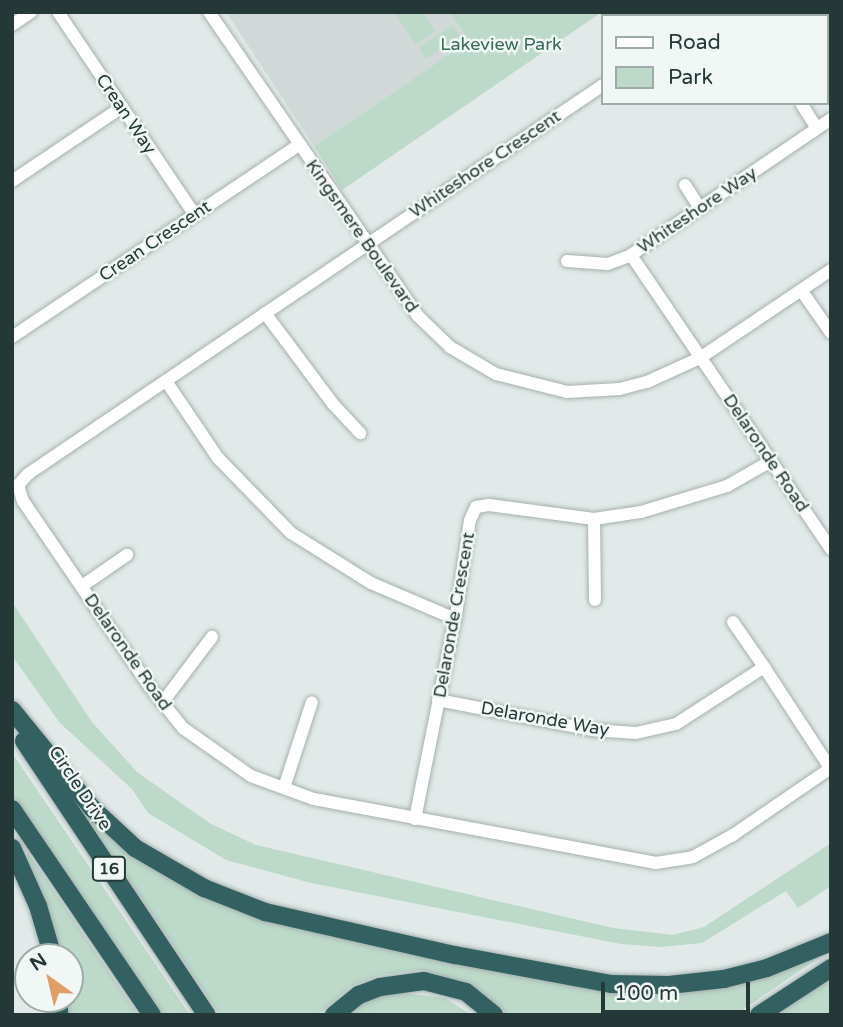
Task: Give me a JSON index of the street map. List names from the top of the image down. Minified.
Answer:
{"streets":{"highway":["Circle Drive","16"],"street":["Crean Way","Whiteshore Crescent","Whiteshore Way","Kingsmere Boulevard","Crean Crescent","Delaronde Road","Delaronde Crescent","Delaronde Way"]},"crossings":[["Crean Way","Crean Crescent"],["Whiteshore Crescent","Kingsmere Boulevard"],["Whiteshore Crescent","Delaronde Road"],["Whiteshore Way","Kingsmere Boulevard"],["Whiteshore Way","Delaronde Road"],["Kingsmere Boulevard","Crean Crescent"],["Kingsmere Boulevard","Delaronde Road"],["Delaronde Road","Delaronde Crescent"],["Delaronde Crescent","Delaronde Way"]],"parks":["Lakeview Park"],"legend":["Road","Park"],"scale_bar":"100 m","north":"top left"}
